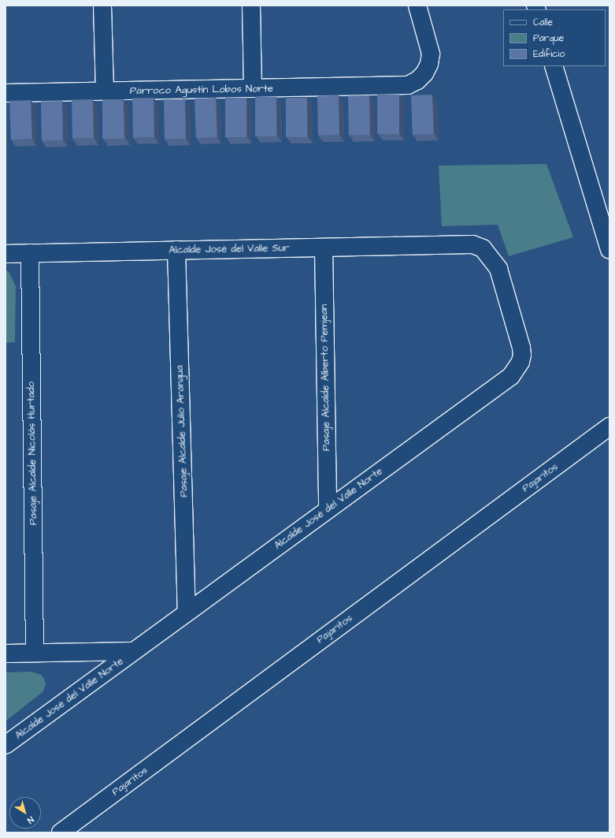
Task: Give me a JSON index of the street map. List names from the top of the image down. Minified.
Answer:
{"streets":{"street":["Párroco Agustín Lobos Norte","Alcalde José del Valle Sur","Pasaje Alcalde Alberto Pemjean","Pasaje Alcalde Julio Arangua","Pasaje Alcalde Nicolás Hurtado","Pajaritos","Alcalde José del Valle Norte"]},"crossings":[["Alcalde José del Valle Sur","Pasaje Alcalde Alberto Pemjean"],["Alcalde José del Valle Sur","Pasaje Alcalde Julio Arangua"],["Alcalde José del Valle Sur","Pasaje Alcalde Nicolás Hurtado"],["Alcalde José del Valle Sur","Alcalde José del Valle Norte"],["Pasaje Alcalde Alberto Pemjean","Alcalde José del Valle Norte"],["Pasaje Alcalde Julio Arangua","Alcalde José del Valle Norte"],["Pasaje Alcalde Nicolás Hurtado","Alcalde José del Valle Norte"]],"legend":["Calle","Parque","Edificio"],"north":"bottom right"}
